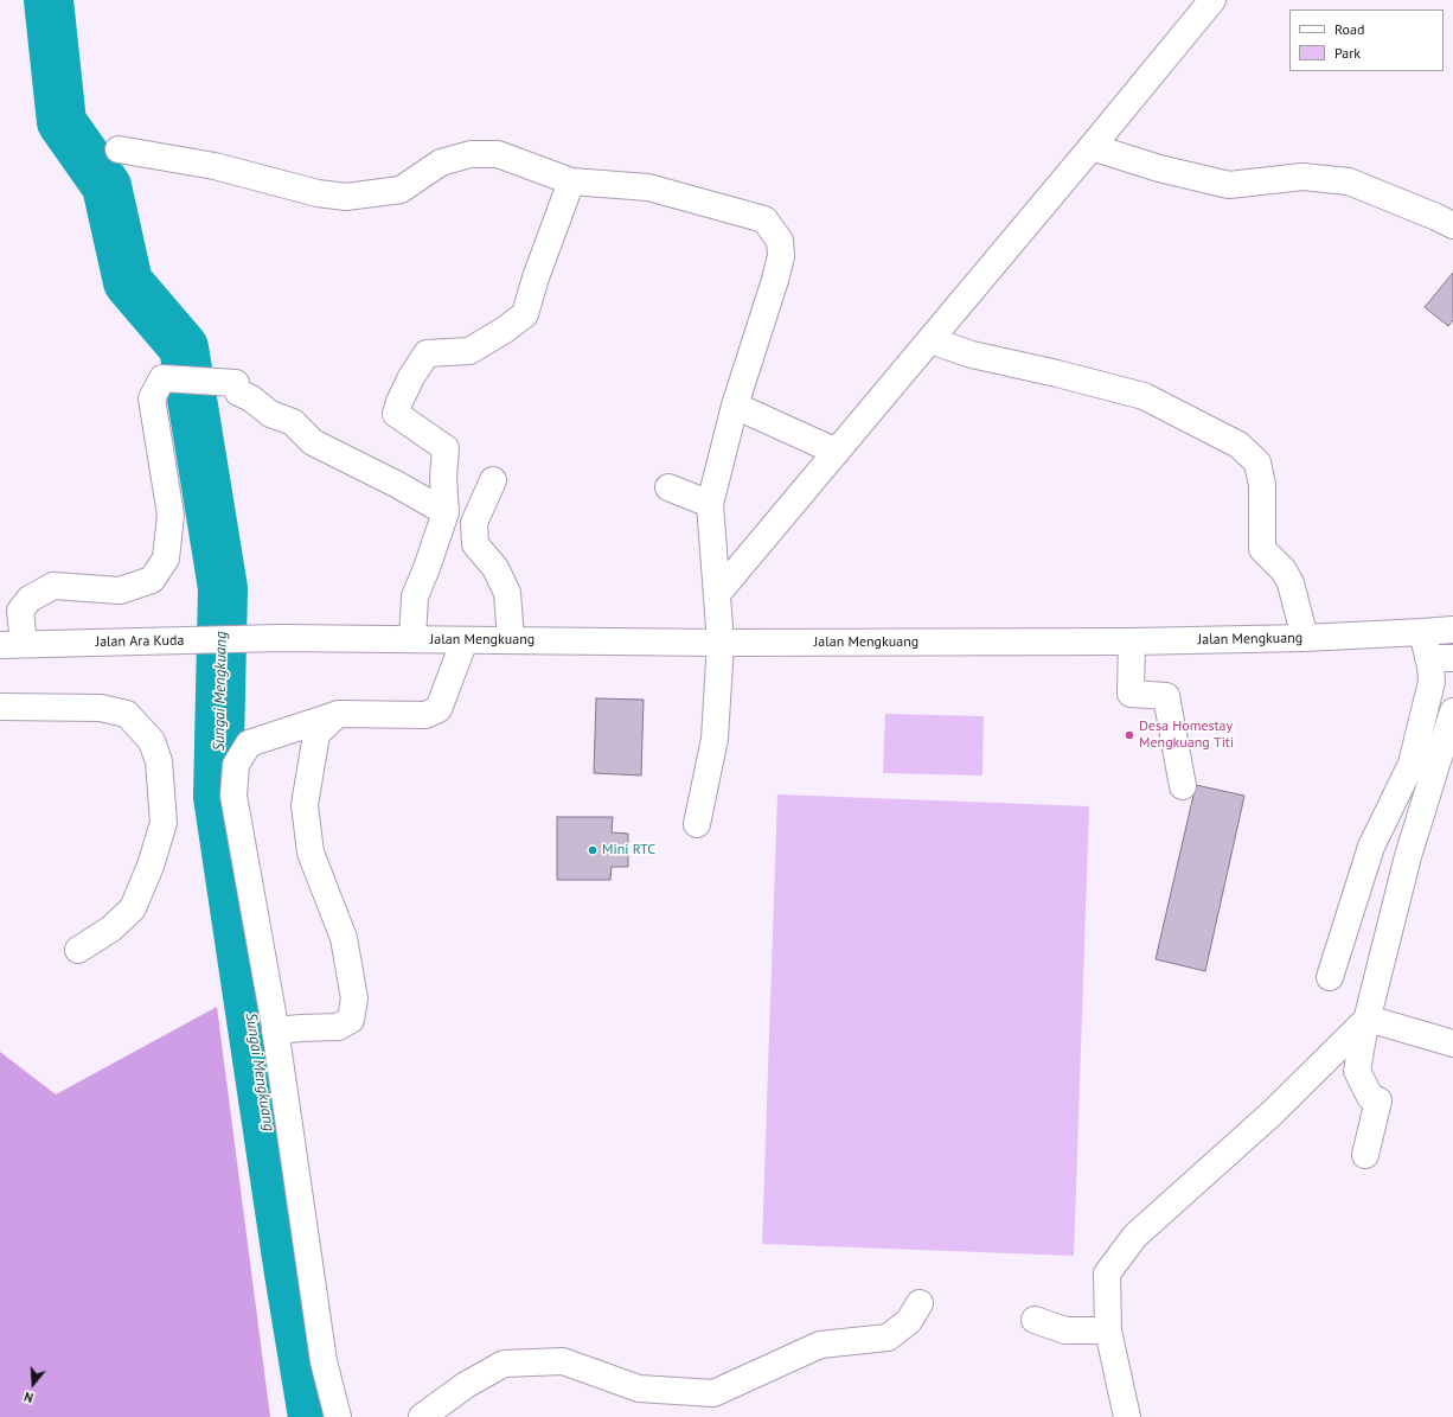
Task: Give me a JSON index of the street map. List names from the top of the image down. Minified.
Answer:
{"streets":{"street":["Jalan Mengkuang","Jalan Ara Kuda"]},"crossings":[["Jalan Mengkuang","Jalan Ara Kuda"]],"water":["Sungai Mengkuang"],"places":["Desa Homestay Mengkuang Titi","Mini RTC"],"legend":["Road","Park"],"north":"bottom"}
